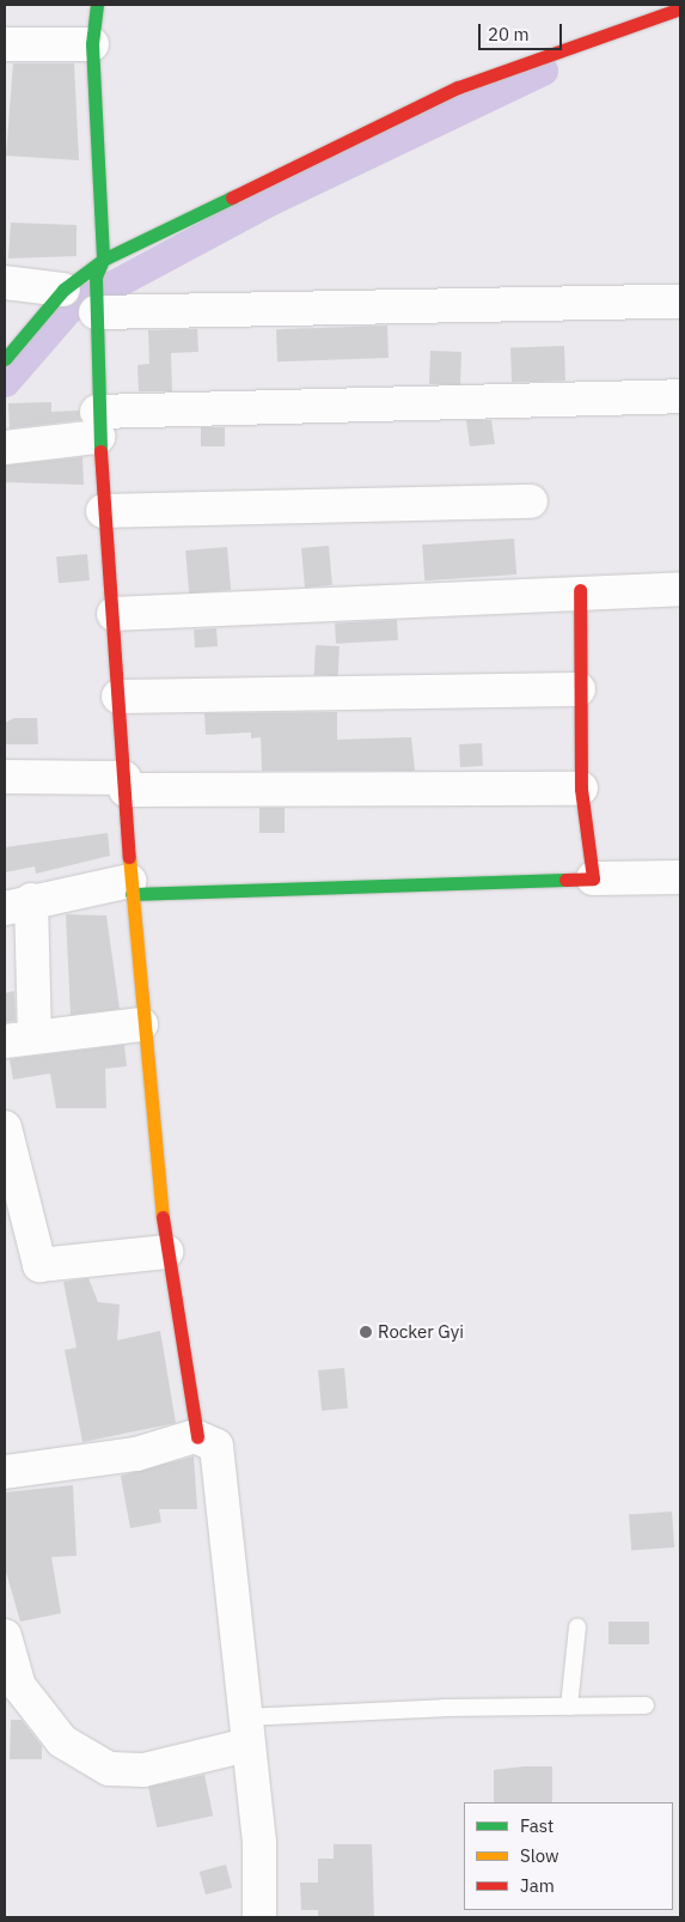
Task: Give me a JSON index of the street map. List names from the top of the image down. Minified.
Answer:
{"places":["Rocker Gyi"],"legend":["Fast","Slow","Jam"],"scale_bar":"20 m"}
